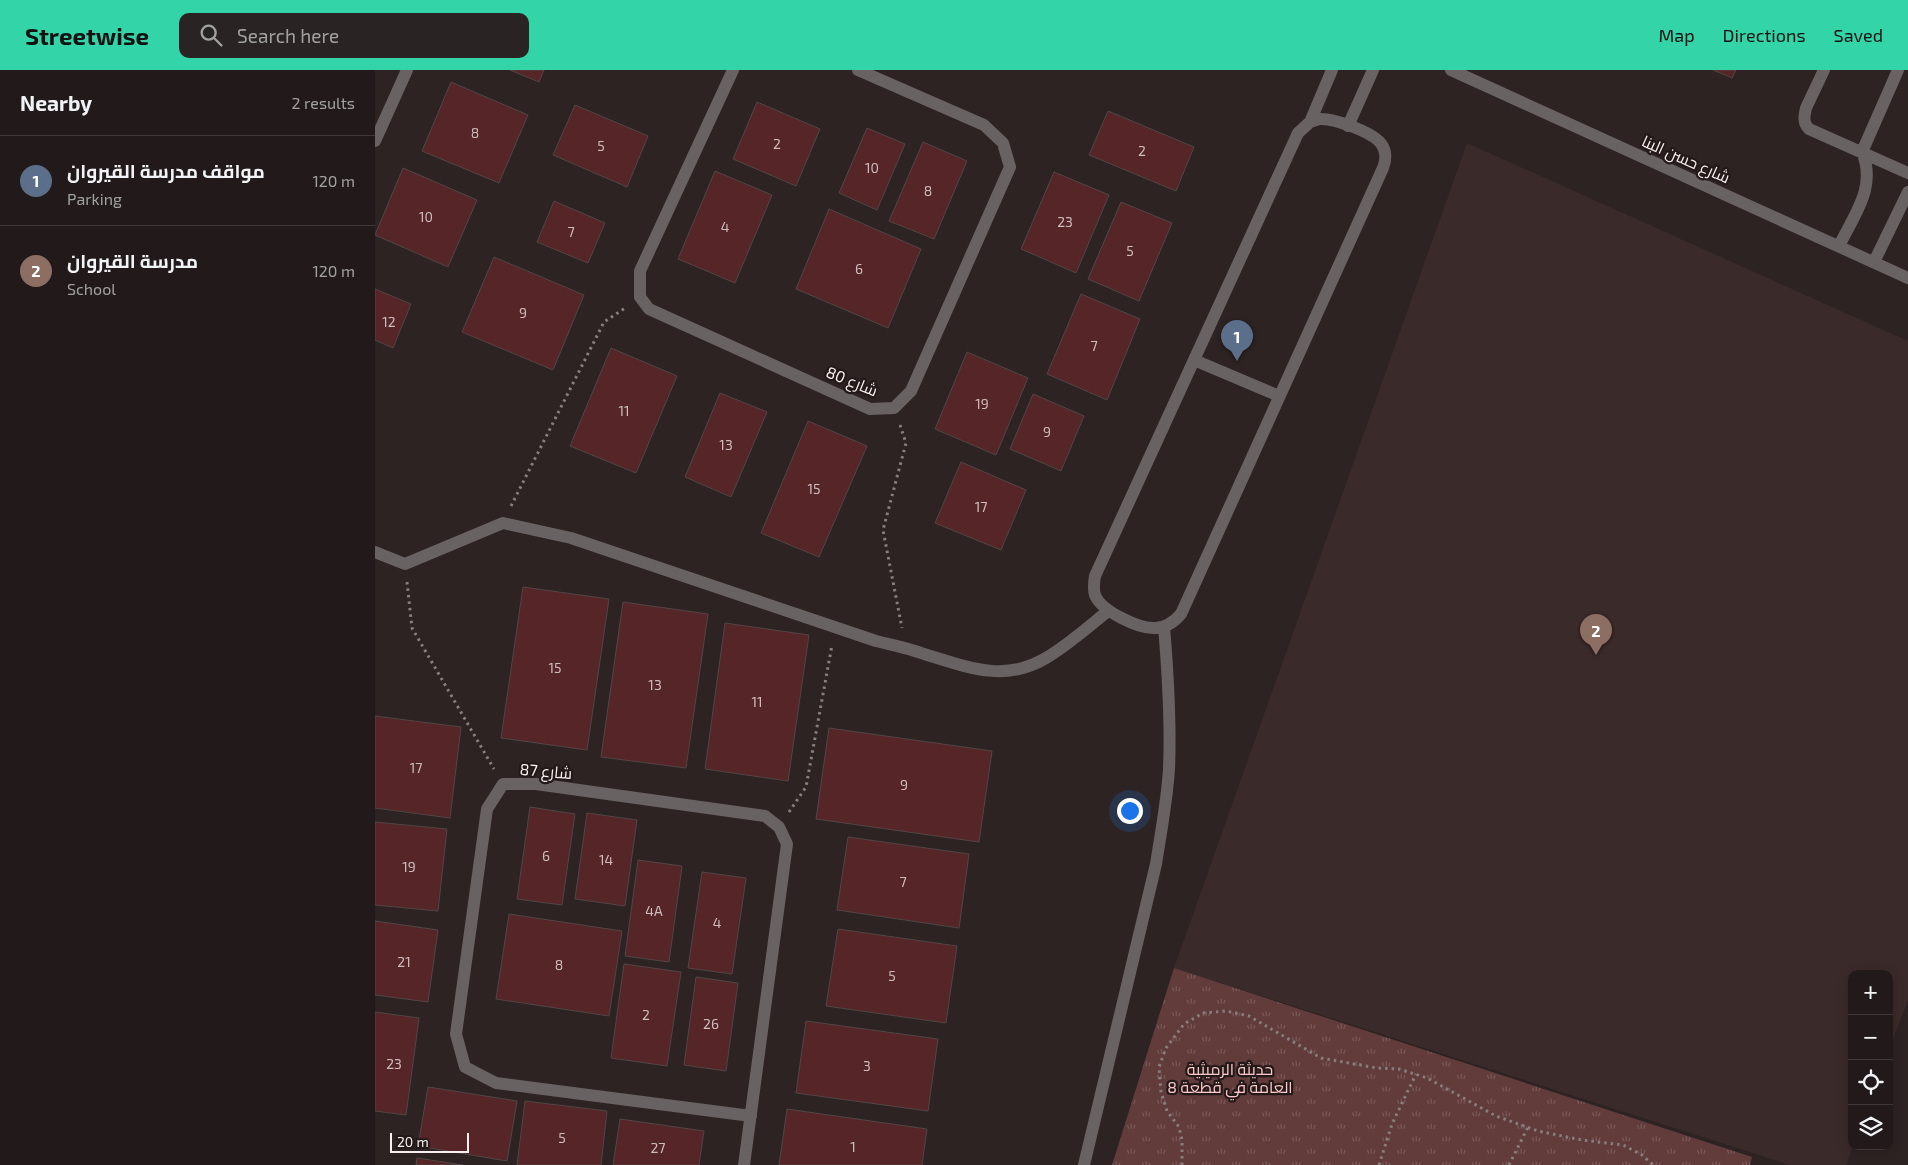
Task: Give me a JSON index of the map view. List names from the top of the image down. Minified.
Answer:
{"streets":{"street":["شارع حسن البنا","شارع 80","شارع 87"]},"parks":["حديثة الرميثية العامة في قطعة 8"],"house_numbers":["8","2","5","2","10","8","10","23","4","7","5","6","9","12","7","19","11","9","13","15","17","15","13","11","17","9","6","14","19","7","4A","4","21","8","5","2","26","23","3","5","1","27"],"scale_bar":"20 m","page":{"header":"Streetwise","search":"Search here","nav":["Map","Directions","Saved"],"heading":["Nearby","2 results"],"list":[{"mark":"1","name":"مواقف مدرسة القيروان","note":"Parking","value":"120 m"},{"mark":"2","name":"مدرسة القيروان","note":"School","value":"120 m"}],"pins":["1","2"],"map_buttons":["+","−"],"scale":"20 m"}}
